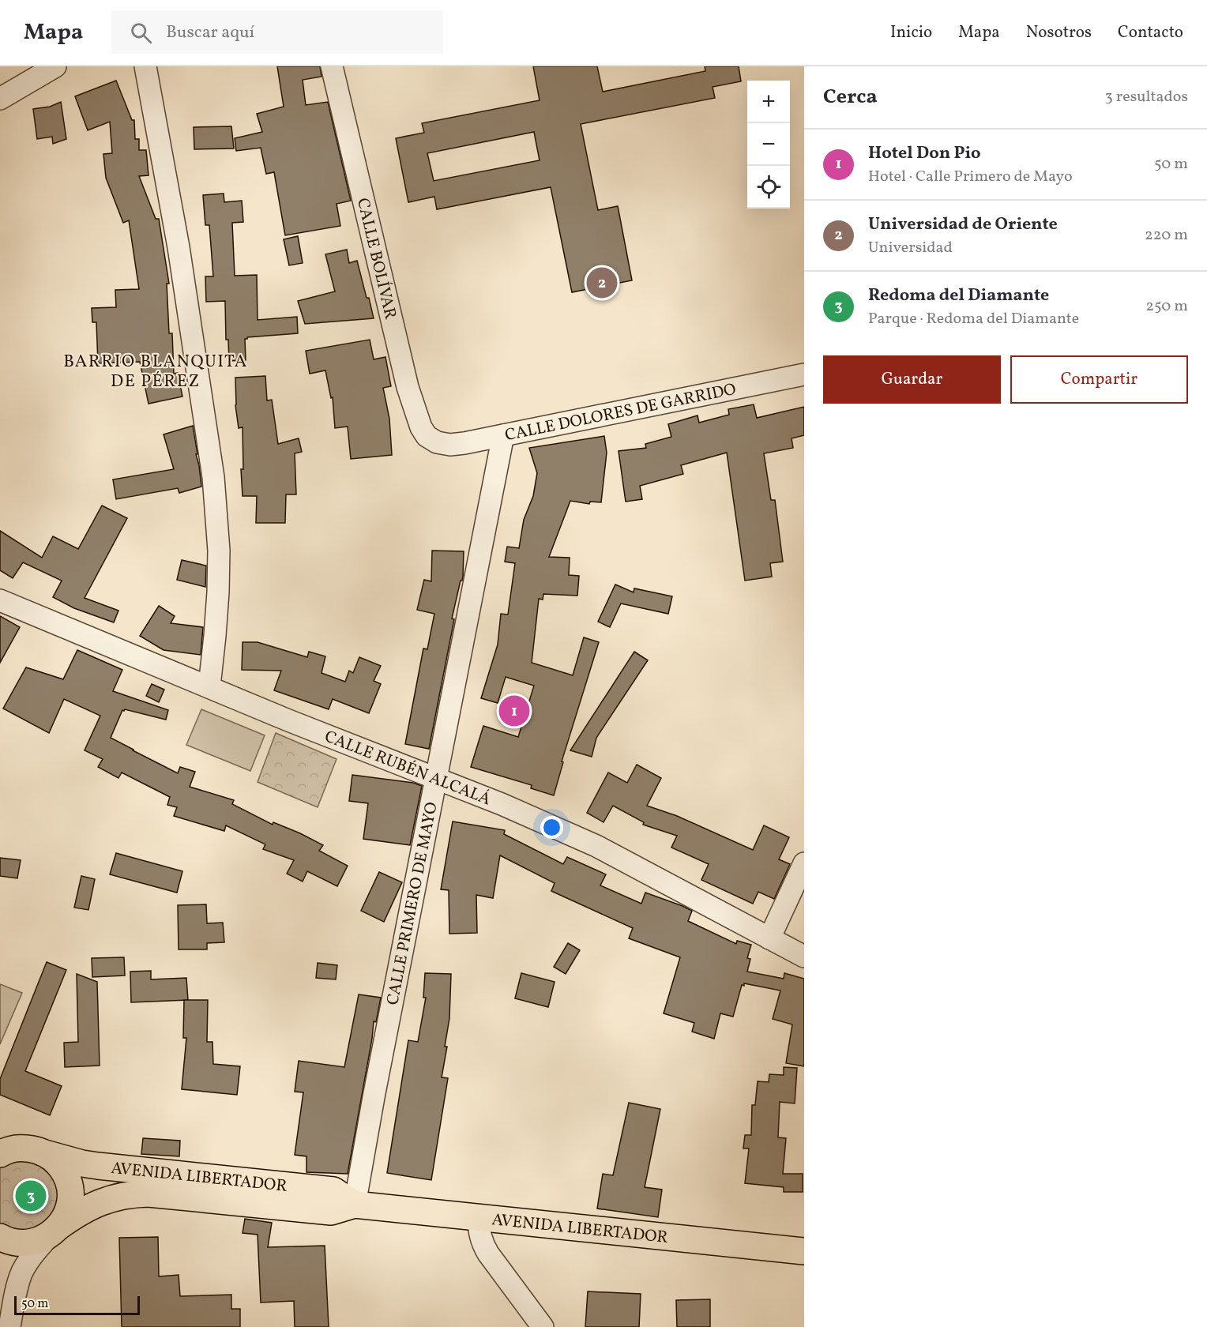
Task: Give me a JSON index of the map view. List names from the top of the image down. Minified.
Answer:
{"streets":{"highway":["AVENIDA LIBERTADOR"],"street":["CALLE BOLÍVAR","CALLE DOLORES DE GARRIDO","CALLE RUBÉN ALCALÁ","CALLE PRIMERO DE MAYO"]},"crossings":[["CALLE BOLÍVAR","CALLE DOLORES DE GARRIDO"],["CALLE DOLORES DE GARRIDO","CALLE PRIMERO DE MAYO"],["CALLE RUBÉN ALCALÁ","CALLE PRIMERO DE MAYO"],["CALLE PRIMERO DE MAYO","AVENIDA LIBERTADOR"]],"districts":["BARRIO BLANQUITA DE PÉREZ"],"scale_bar":"50 m","page":{"header":"Mapa","search":"Buscar aquí","nav":["Inicio","Mapa","Nosotros","Contacto"],"heading":["Cerca","3 resultados"],"map_buttons":["+","−"],"list":[{"mark":"1","name":"Hotel Don Pio","note":"Hotel · Calle Primero de Mayo","value":"50 m"},{"mark":"2","name":"Universidad de Oriente","note":"Universidad","value":"220 m"},{"mark":"3","name":"Redoma del Diamante","note":"Parque · Redoma del Diamante","value":"250 m"}],"pins":["2","1","3"],"buttons":["Guardar","Compartir"],"scale":"50 m"}}
